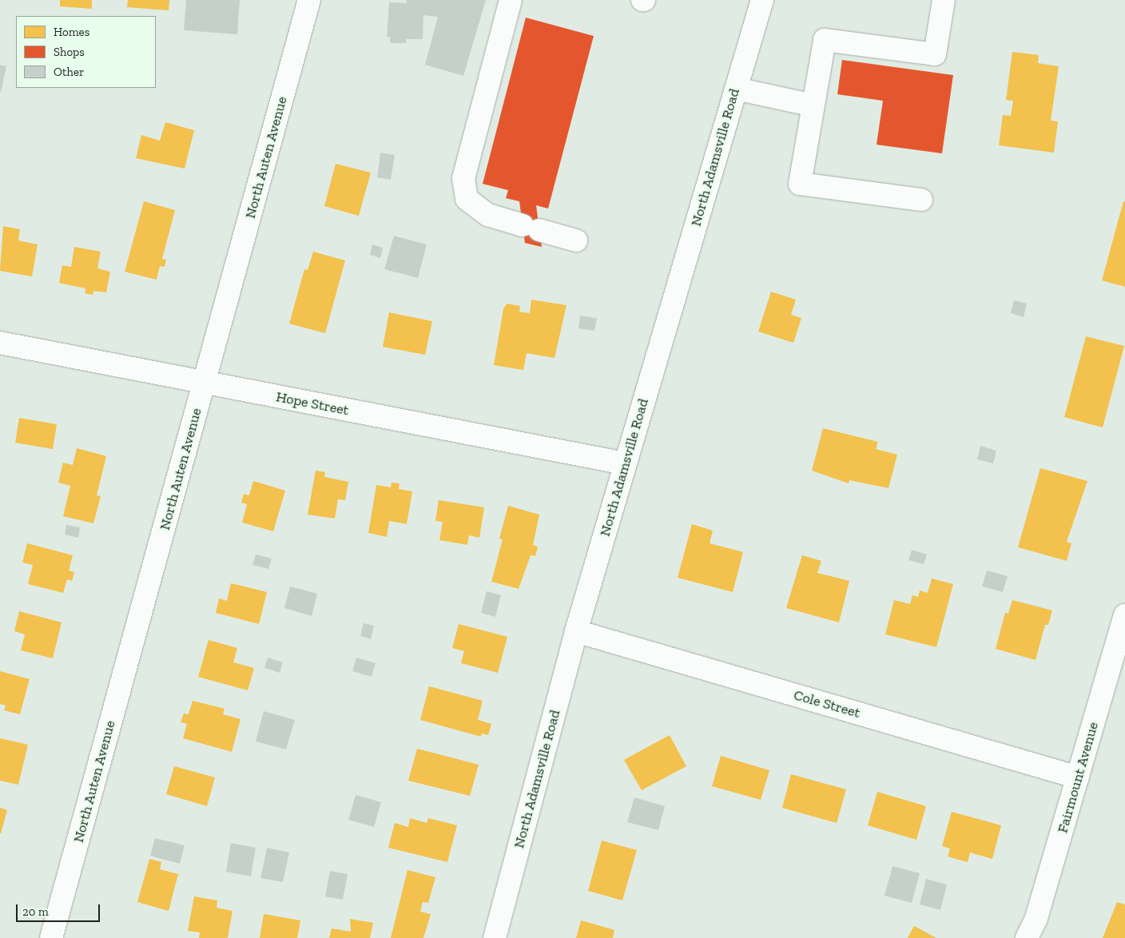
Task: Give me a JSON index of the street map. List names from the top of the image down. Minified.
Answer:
{"streets":{"street":["North Auten Avenue","North Adamsville Road","Hope Street","Cole Street","Fairmount Avenue"]},"crossings":[["North Auten Avenue","Hope Street"],["North Adamsville Road","Hope Street"],["North Adamsville Road","Cole Street"],["Cole Street","Fairmount Avenue"]],"legend":["Homes","Shops","Other"],"scale_bar":"20 m"}
